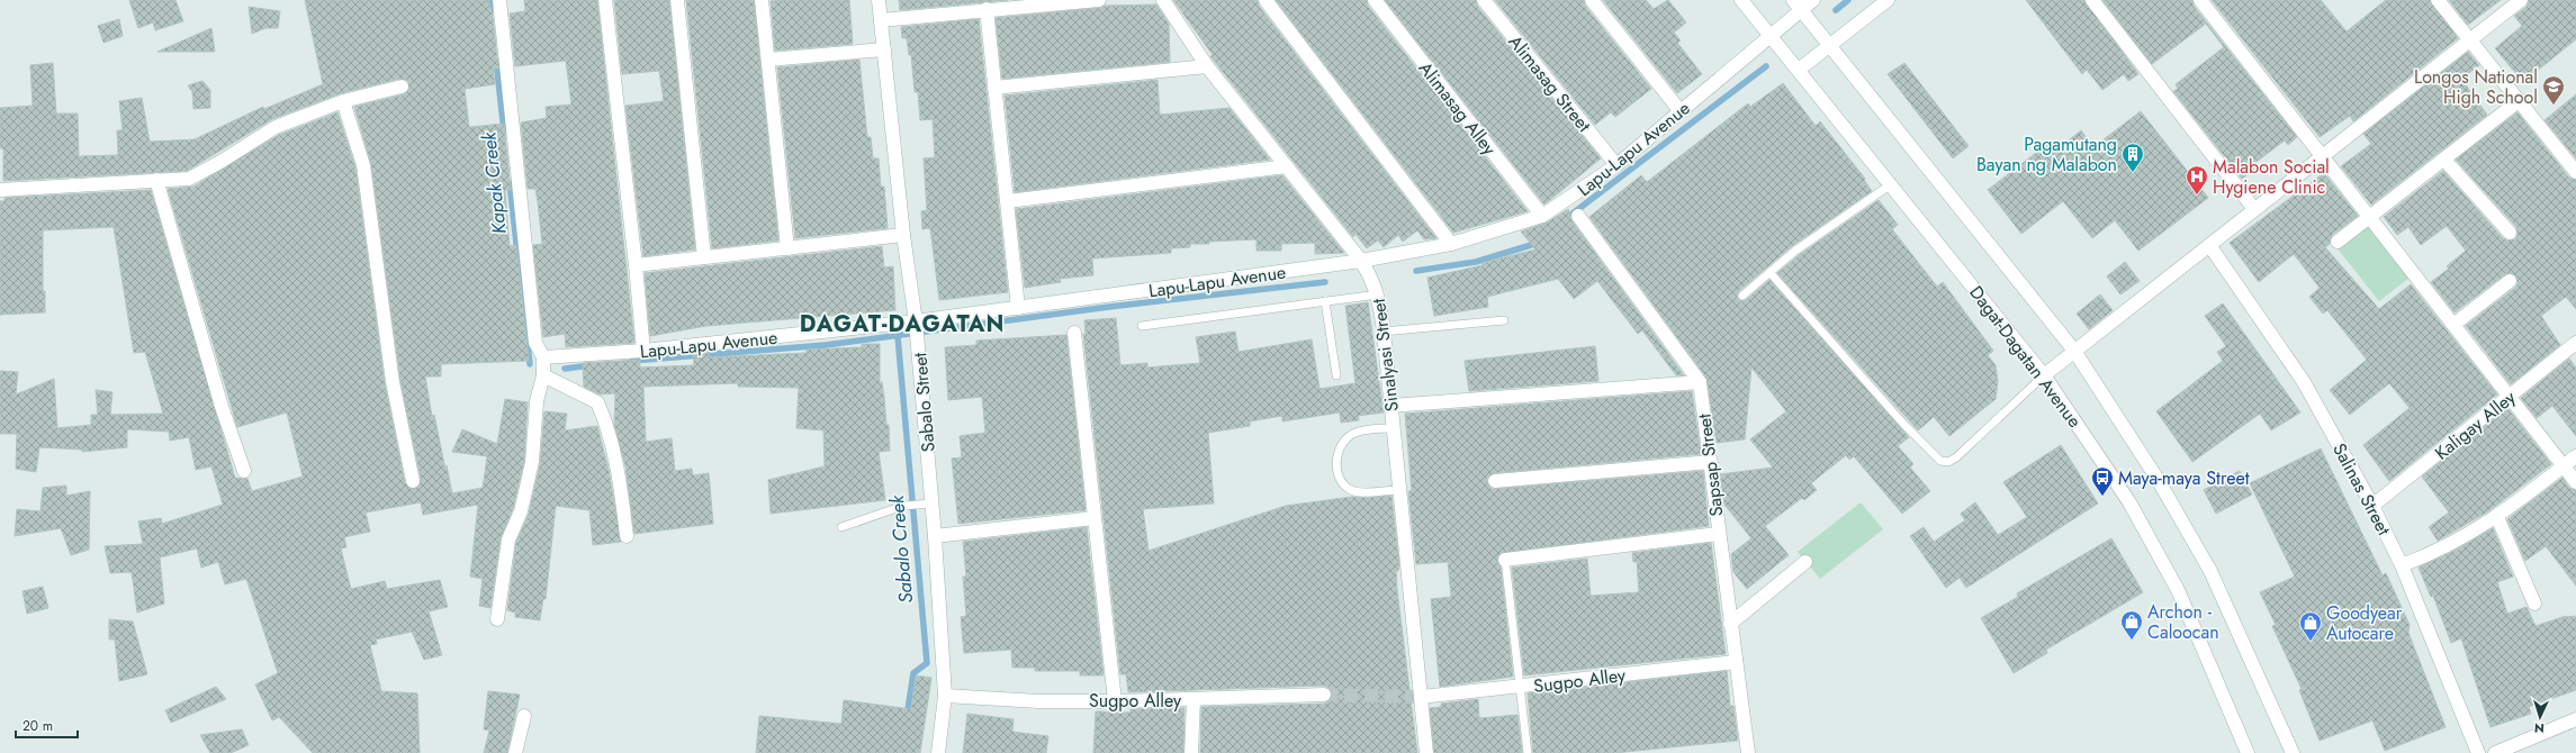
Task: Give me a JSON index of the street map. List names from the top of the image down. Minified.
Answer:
{"streets":{"street":["Alimasag Street","Alimasag Alley","Lapu-Lapu Avenue","Sinalyasi Street","Dagat-Dagatan Avenue","Sabalo Street","Kaligay Alley","Sapsap Street","Salinas Street","Sugpo Alley"]},"crossings":[["Alimasag Street","Lapu-Lapu Avenue"],["Alimasag Alley","Lapu-Lapu Avenue"],["Lapu-Lapu Avenue","Sinalyasi Street"],["Lapu-Lapu Avenue","Dagat-Dagatan Avenue"],["Lapu-Lapu Avenue","Sabalo Street"],["Sinalyasi Street","Sugpo Alley"],["Sabalo Street","Sugpo Alley"],["Kaligay Alley","Salinas Street"],["Sapsap Street","Sugpo Alley"]],"districts":["DAGAT-DAGATAN"],"water":["Kapak Creek","Sabalo Creek"],"places":{"school or university":["Longos National High School"],"building":["Pagamutang Bayan ng Malabon"],"hospital":["Malabon Social Hygiene Clinic"],"bus stop":["Maya-maya Street"],"shop":["Archon - Caloocan","Goodyear Autocare"]},"scale_bar":"20 m","north":"bottom"}
